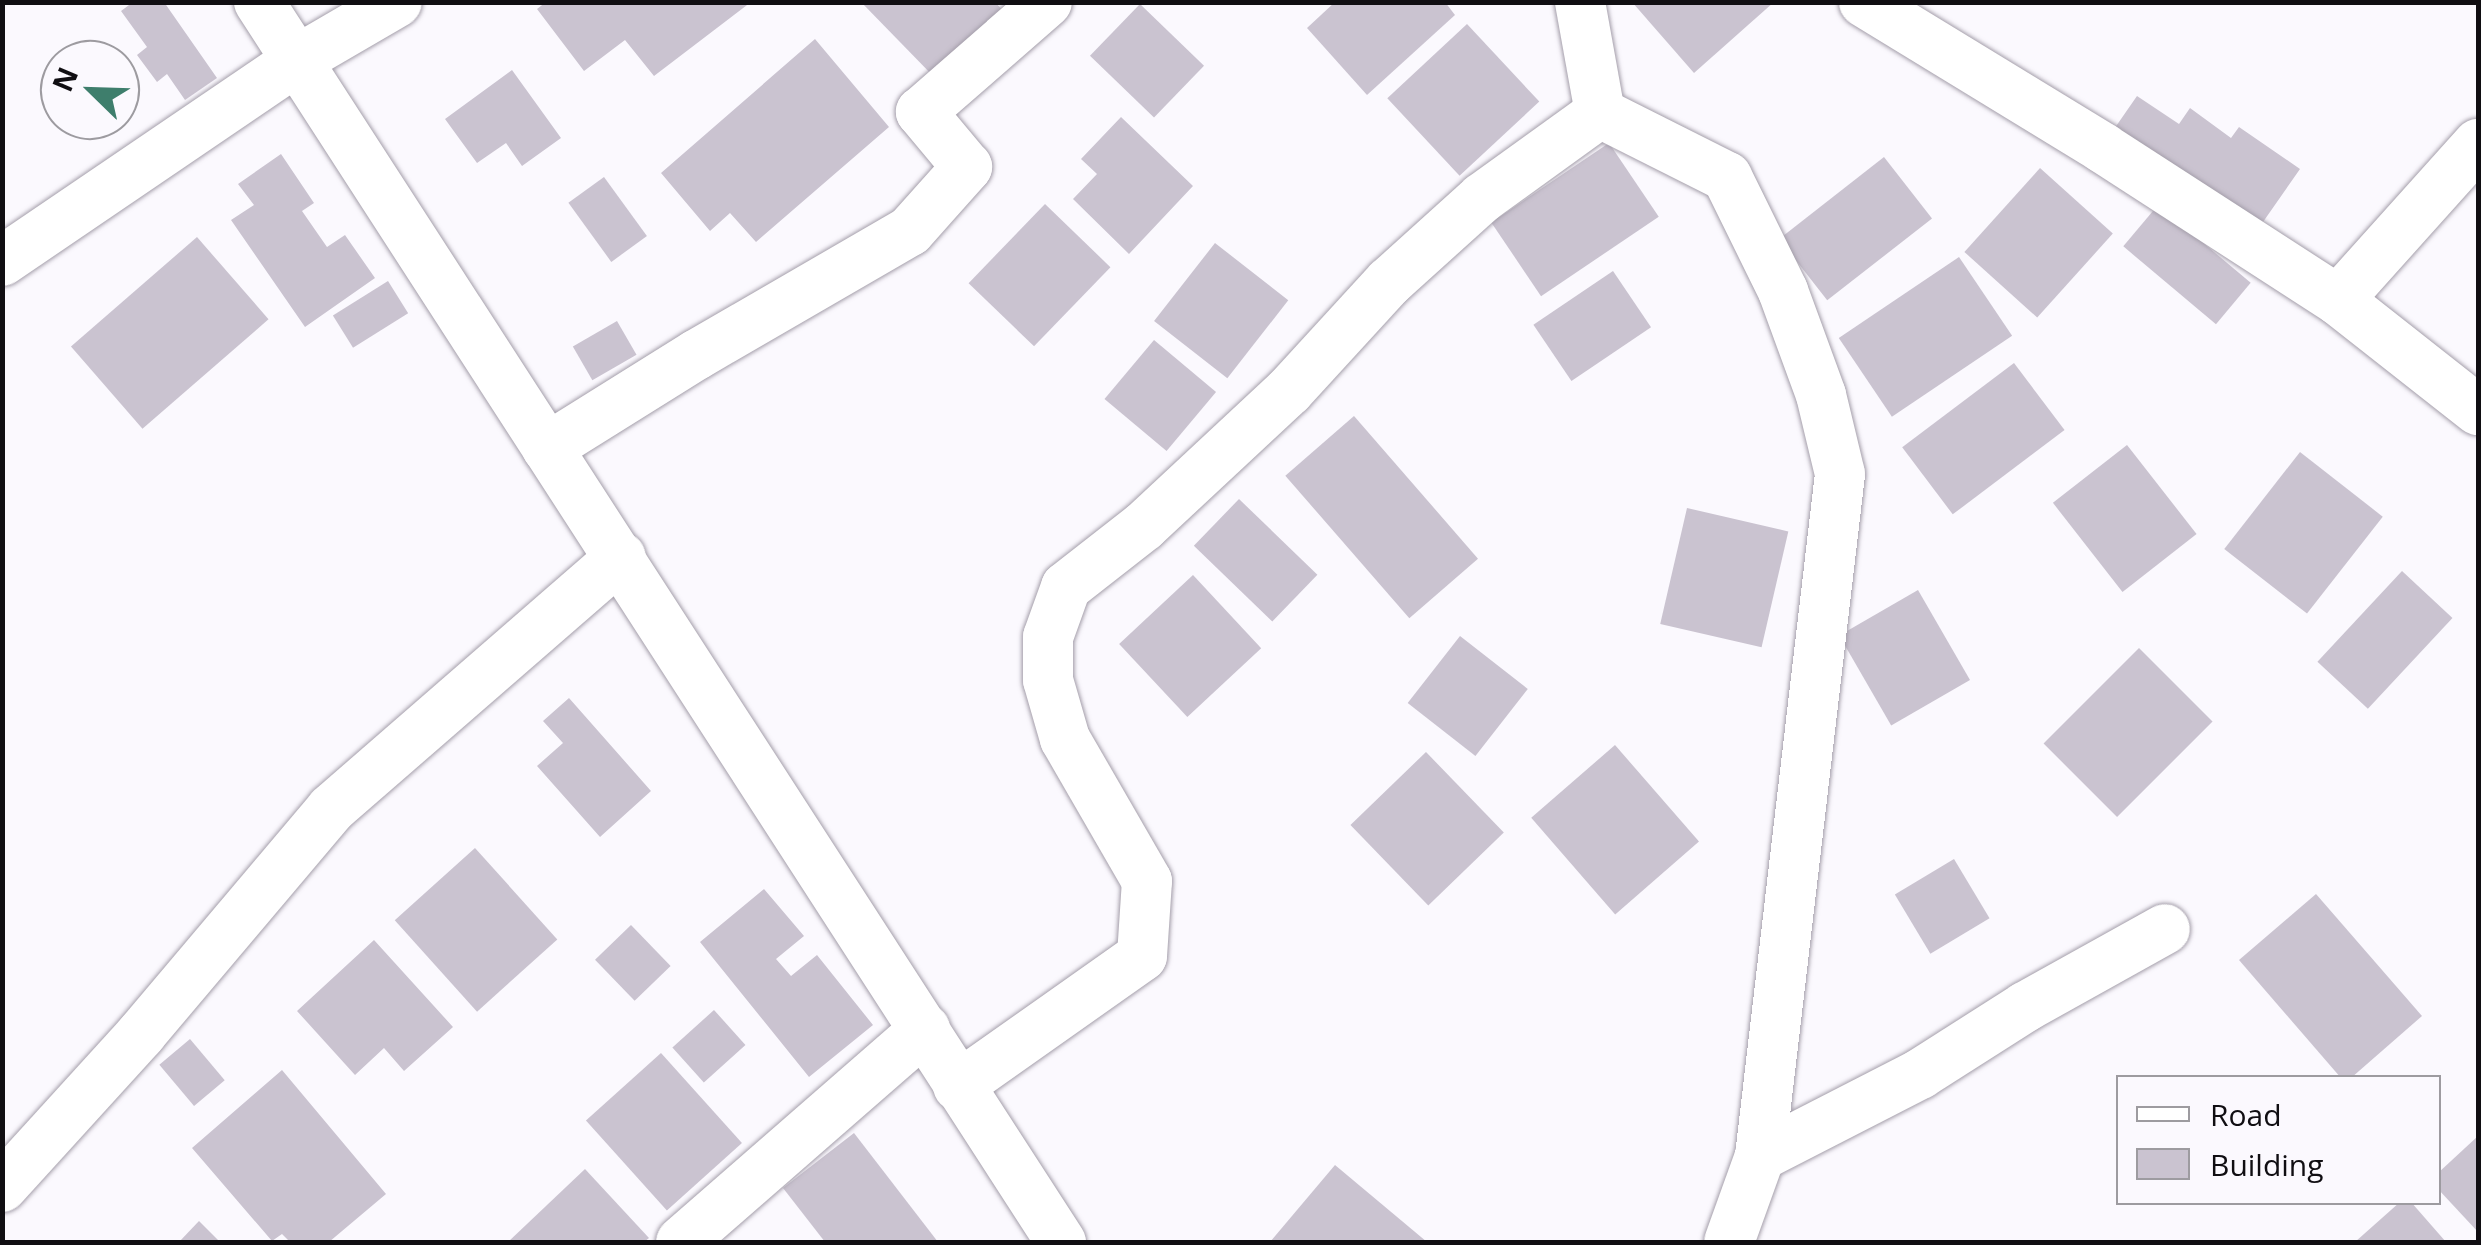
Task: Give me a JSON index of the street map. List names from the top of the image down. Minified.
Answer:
{"legend":["Road","Building"],"north":"top left"}
